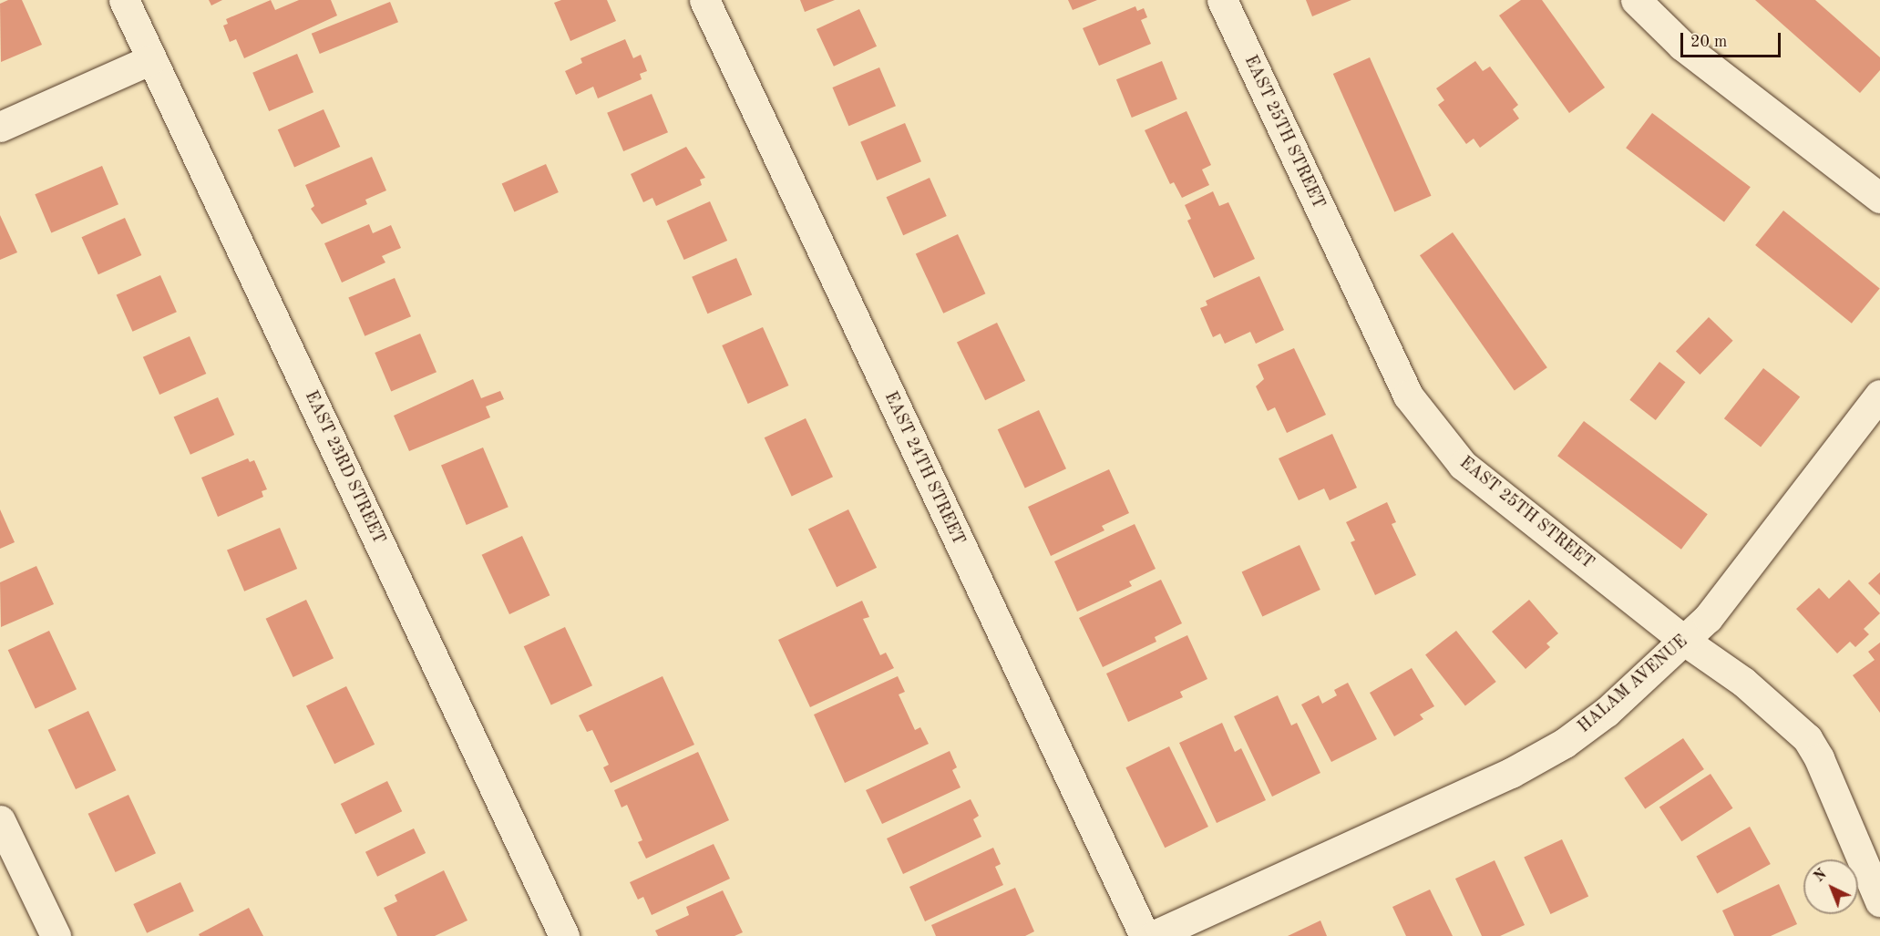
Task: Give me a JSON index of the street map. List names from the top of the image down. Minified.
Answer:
{"streets":{"street":["EAST 25TH STREET","EAST 23RD STREET","EAST 24TH STREET","HALAM AVENUE"]},"crossings":[["EAST 25TH STREET","HALAM AVENUE"]],"scale_bar":"20 m","north":"top left"}
